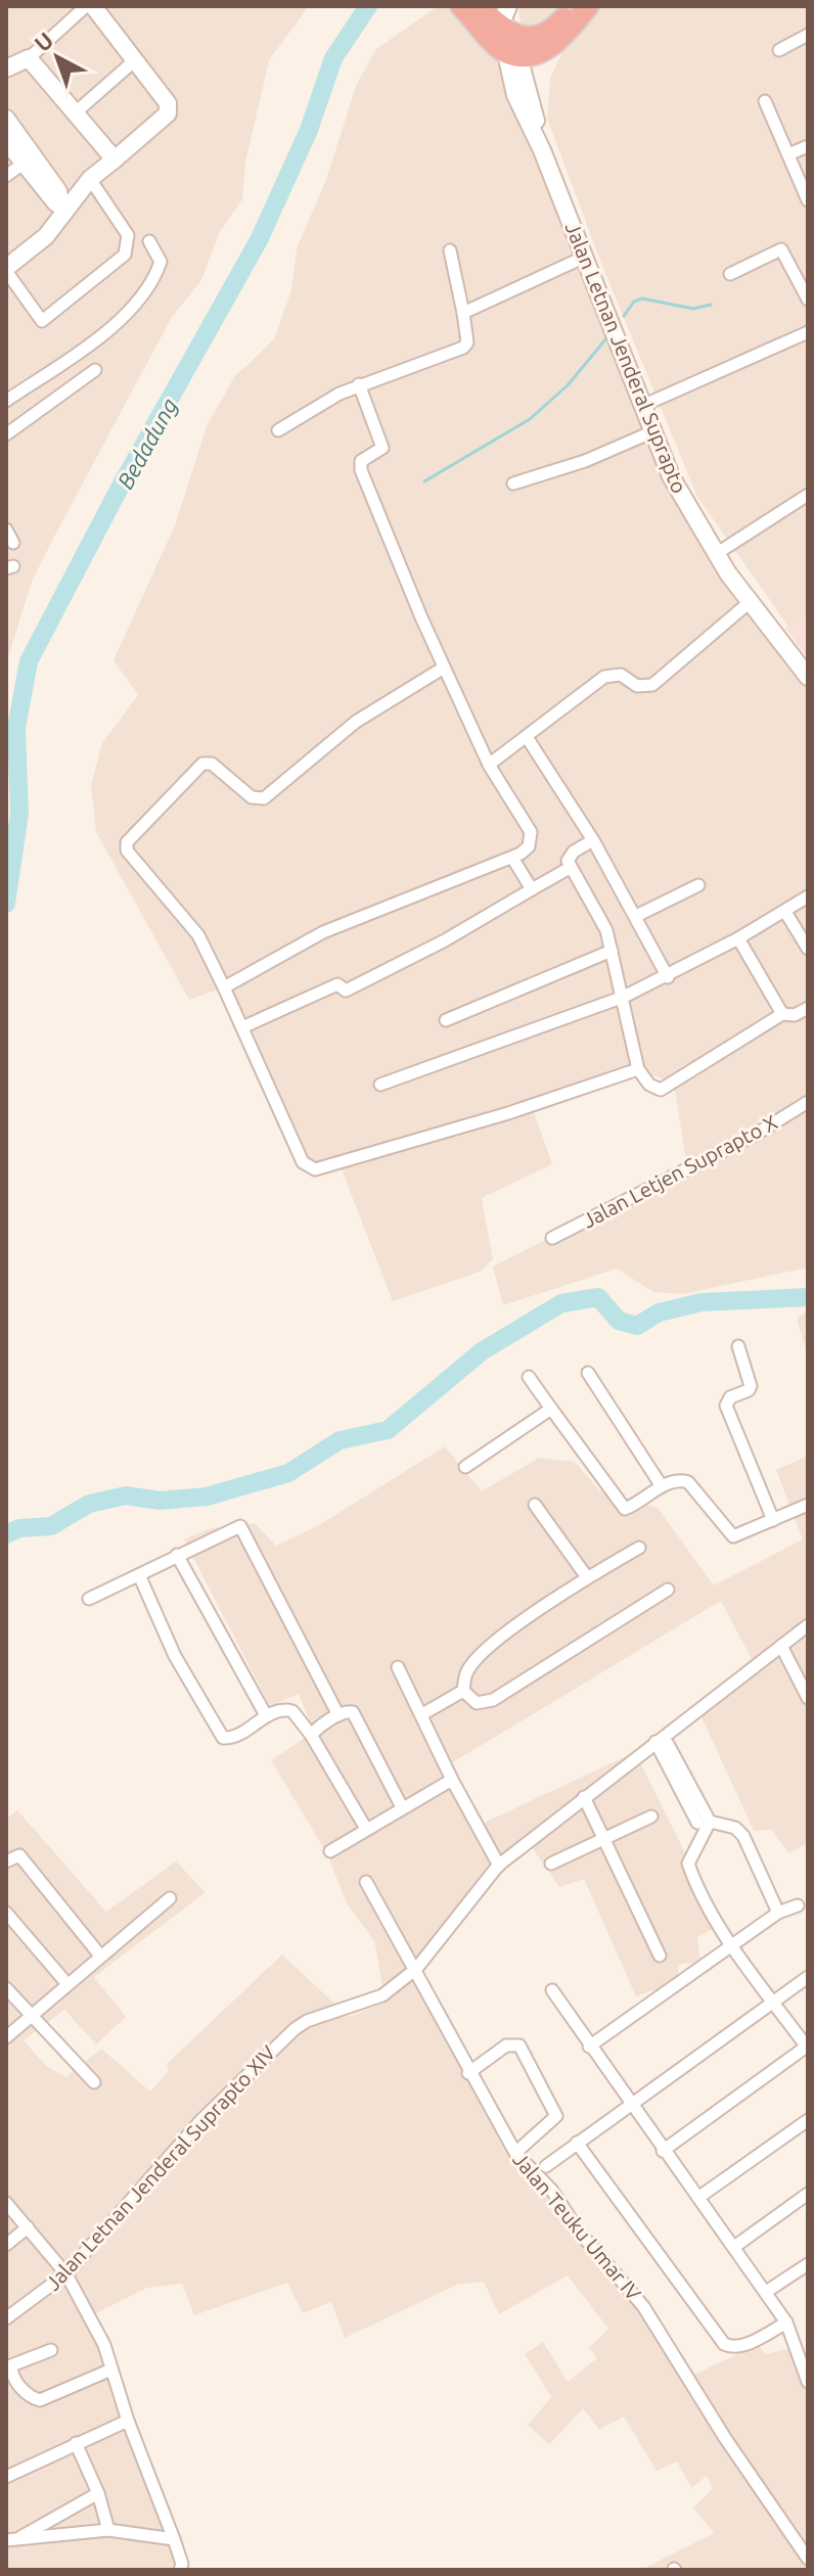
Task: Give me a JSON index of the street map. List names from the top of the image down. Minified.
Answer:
{"streets":{"main road":["Jalan Letnan Jenderal Suprapto"],"street":["Jalan Letjen Suprapto X","Jalan Letnan Jenderal Suprapto XIV","Jalan Teuku Umar IV"]},"crossings":[["Jalan Letnan Jenderal Suprapto XIV","Jalan Teuku Umar IV"]],"water":["Bedadung"],"north":"top left"}
